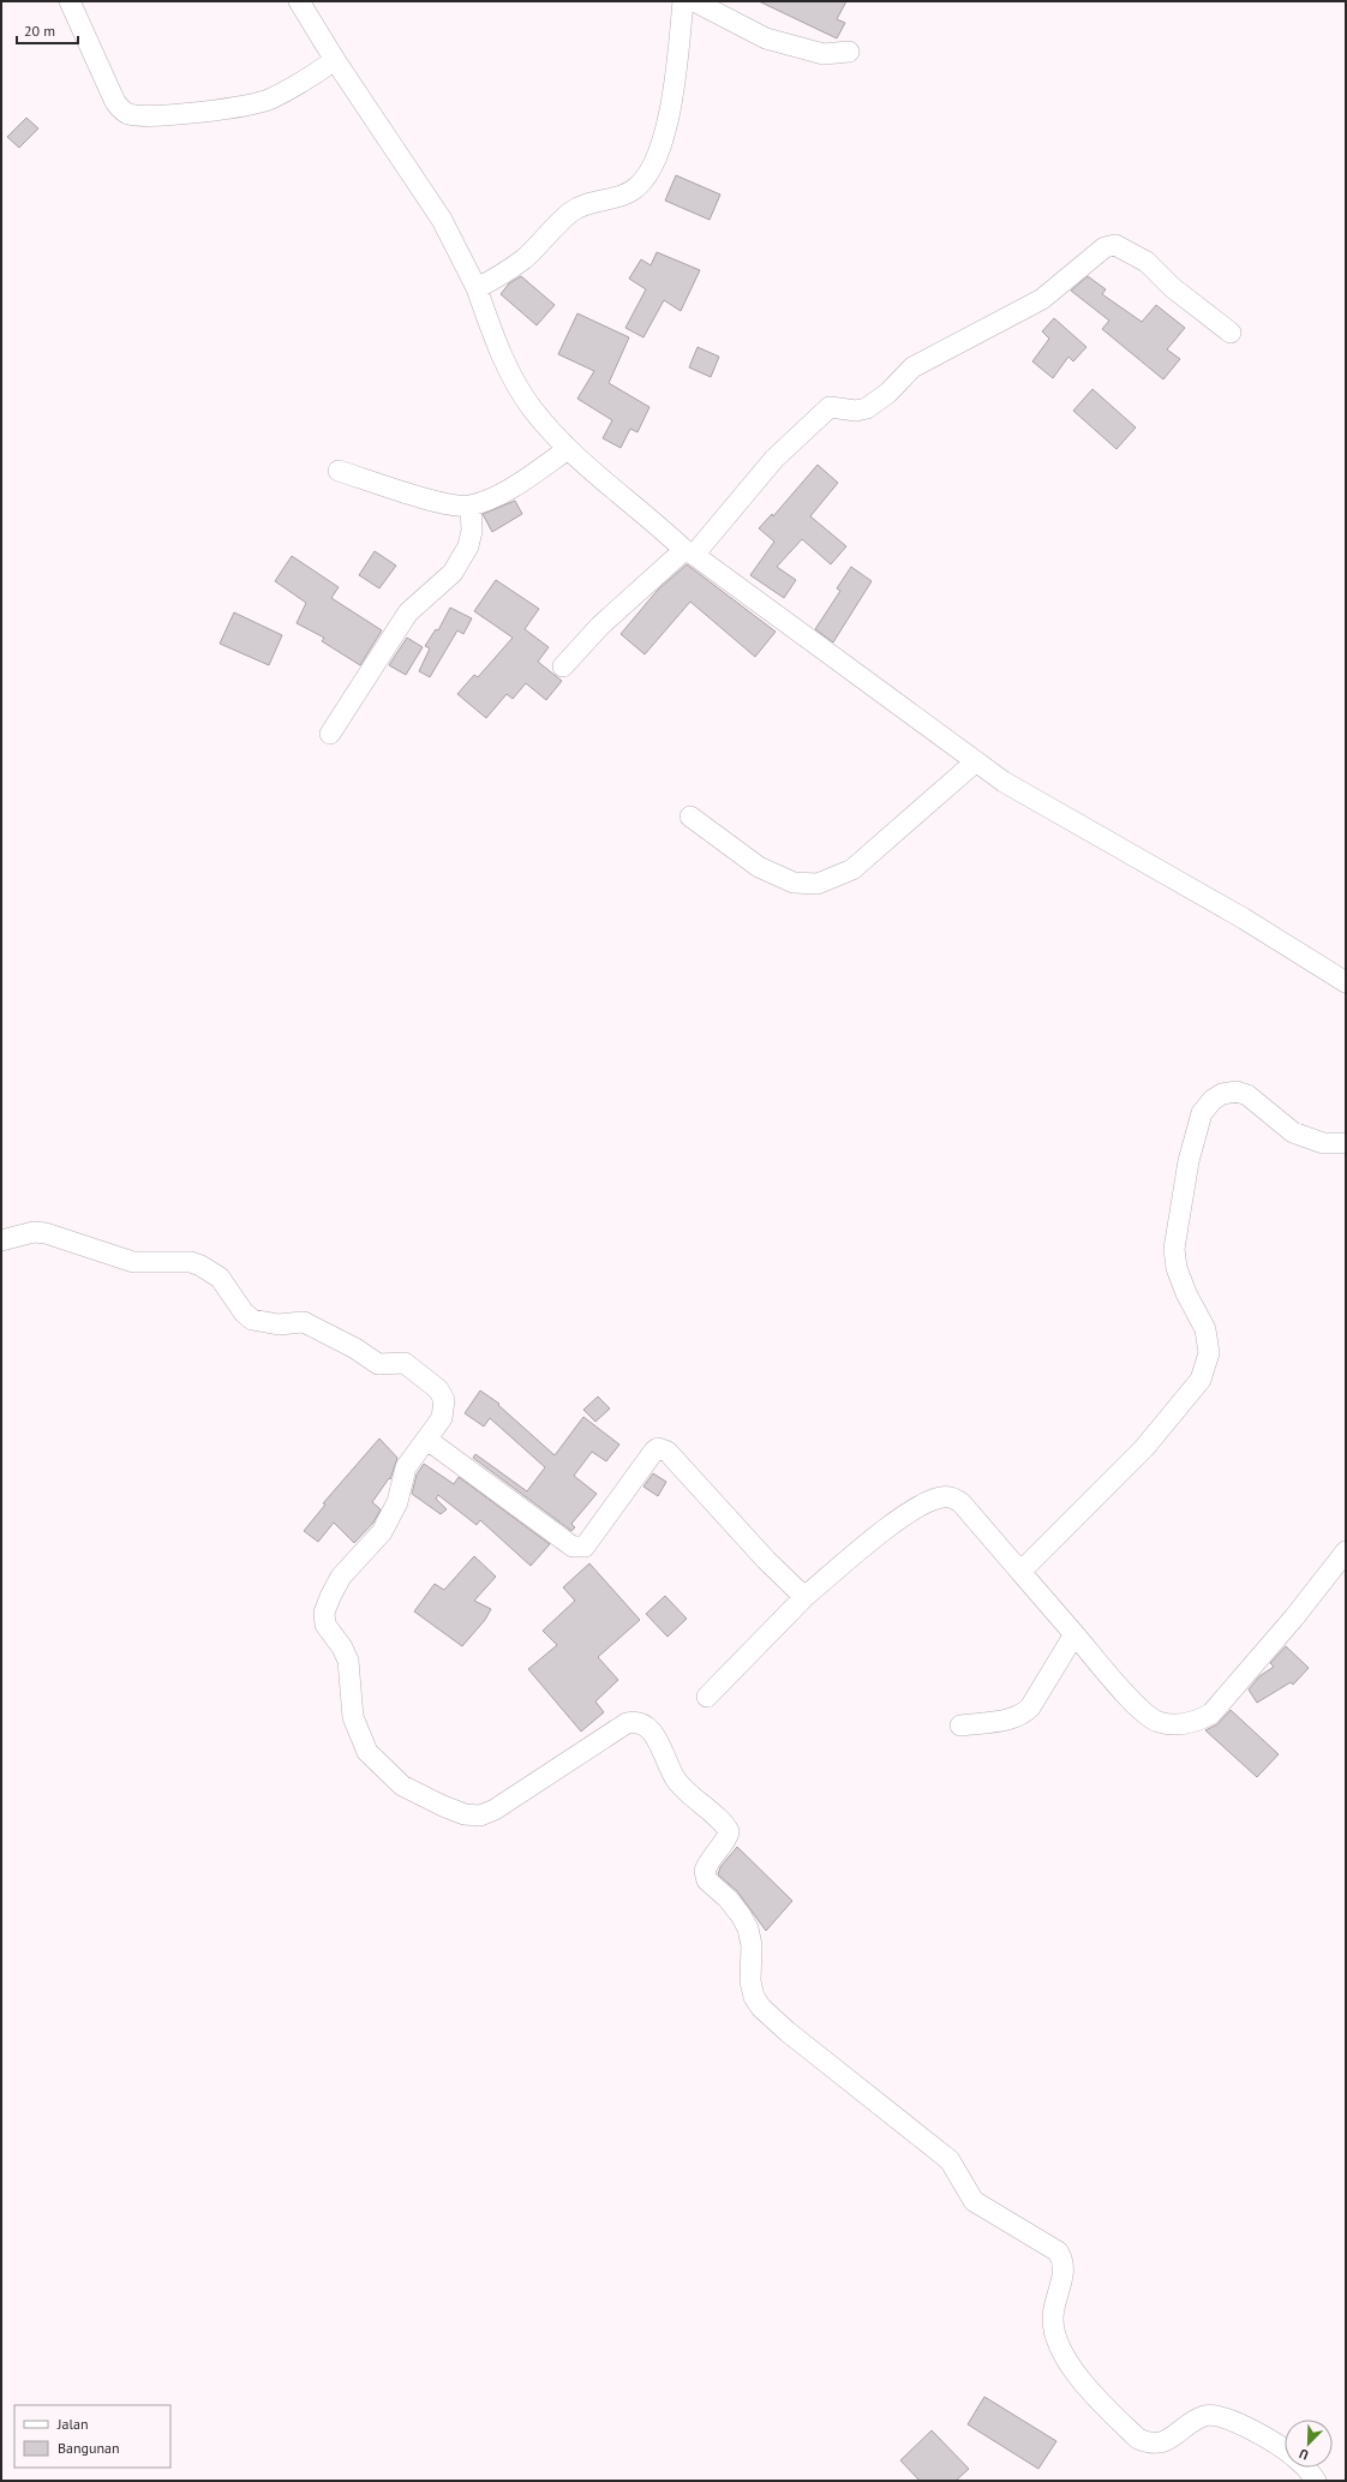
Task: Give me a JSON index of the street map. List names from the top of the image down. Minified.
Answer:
{"legend":["Jalan","Bangunan"],"scale_bar":"20 m","north":"bottom left"}
